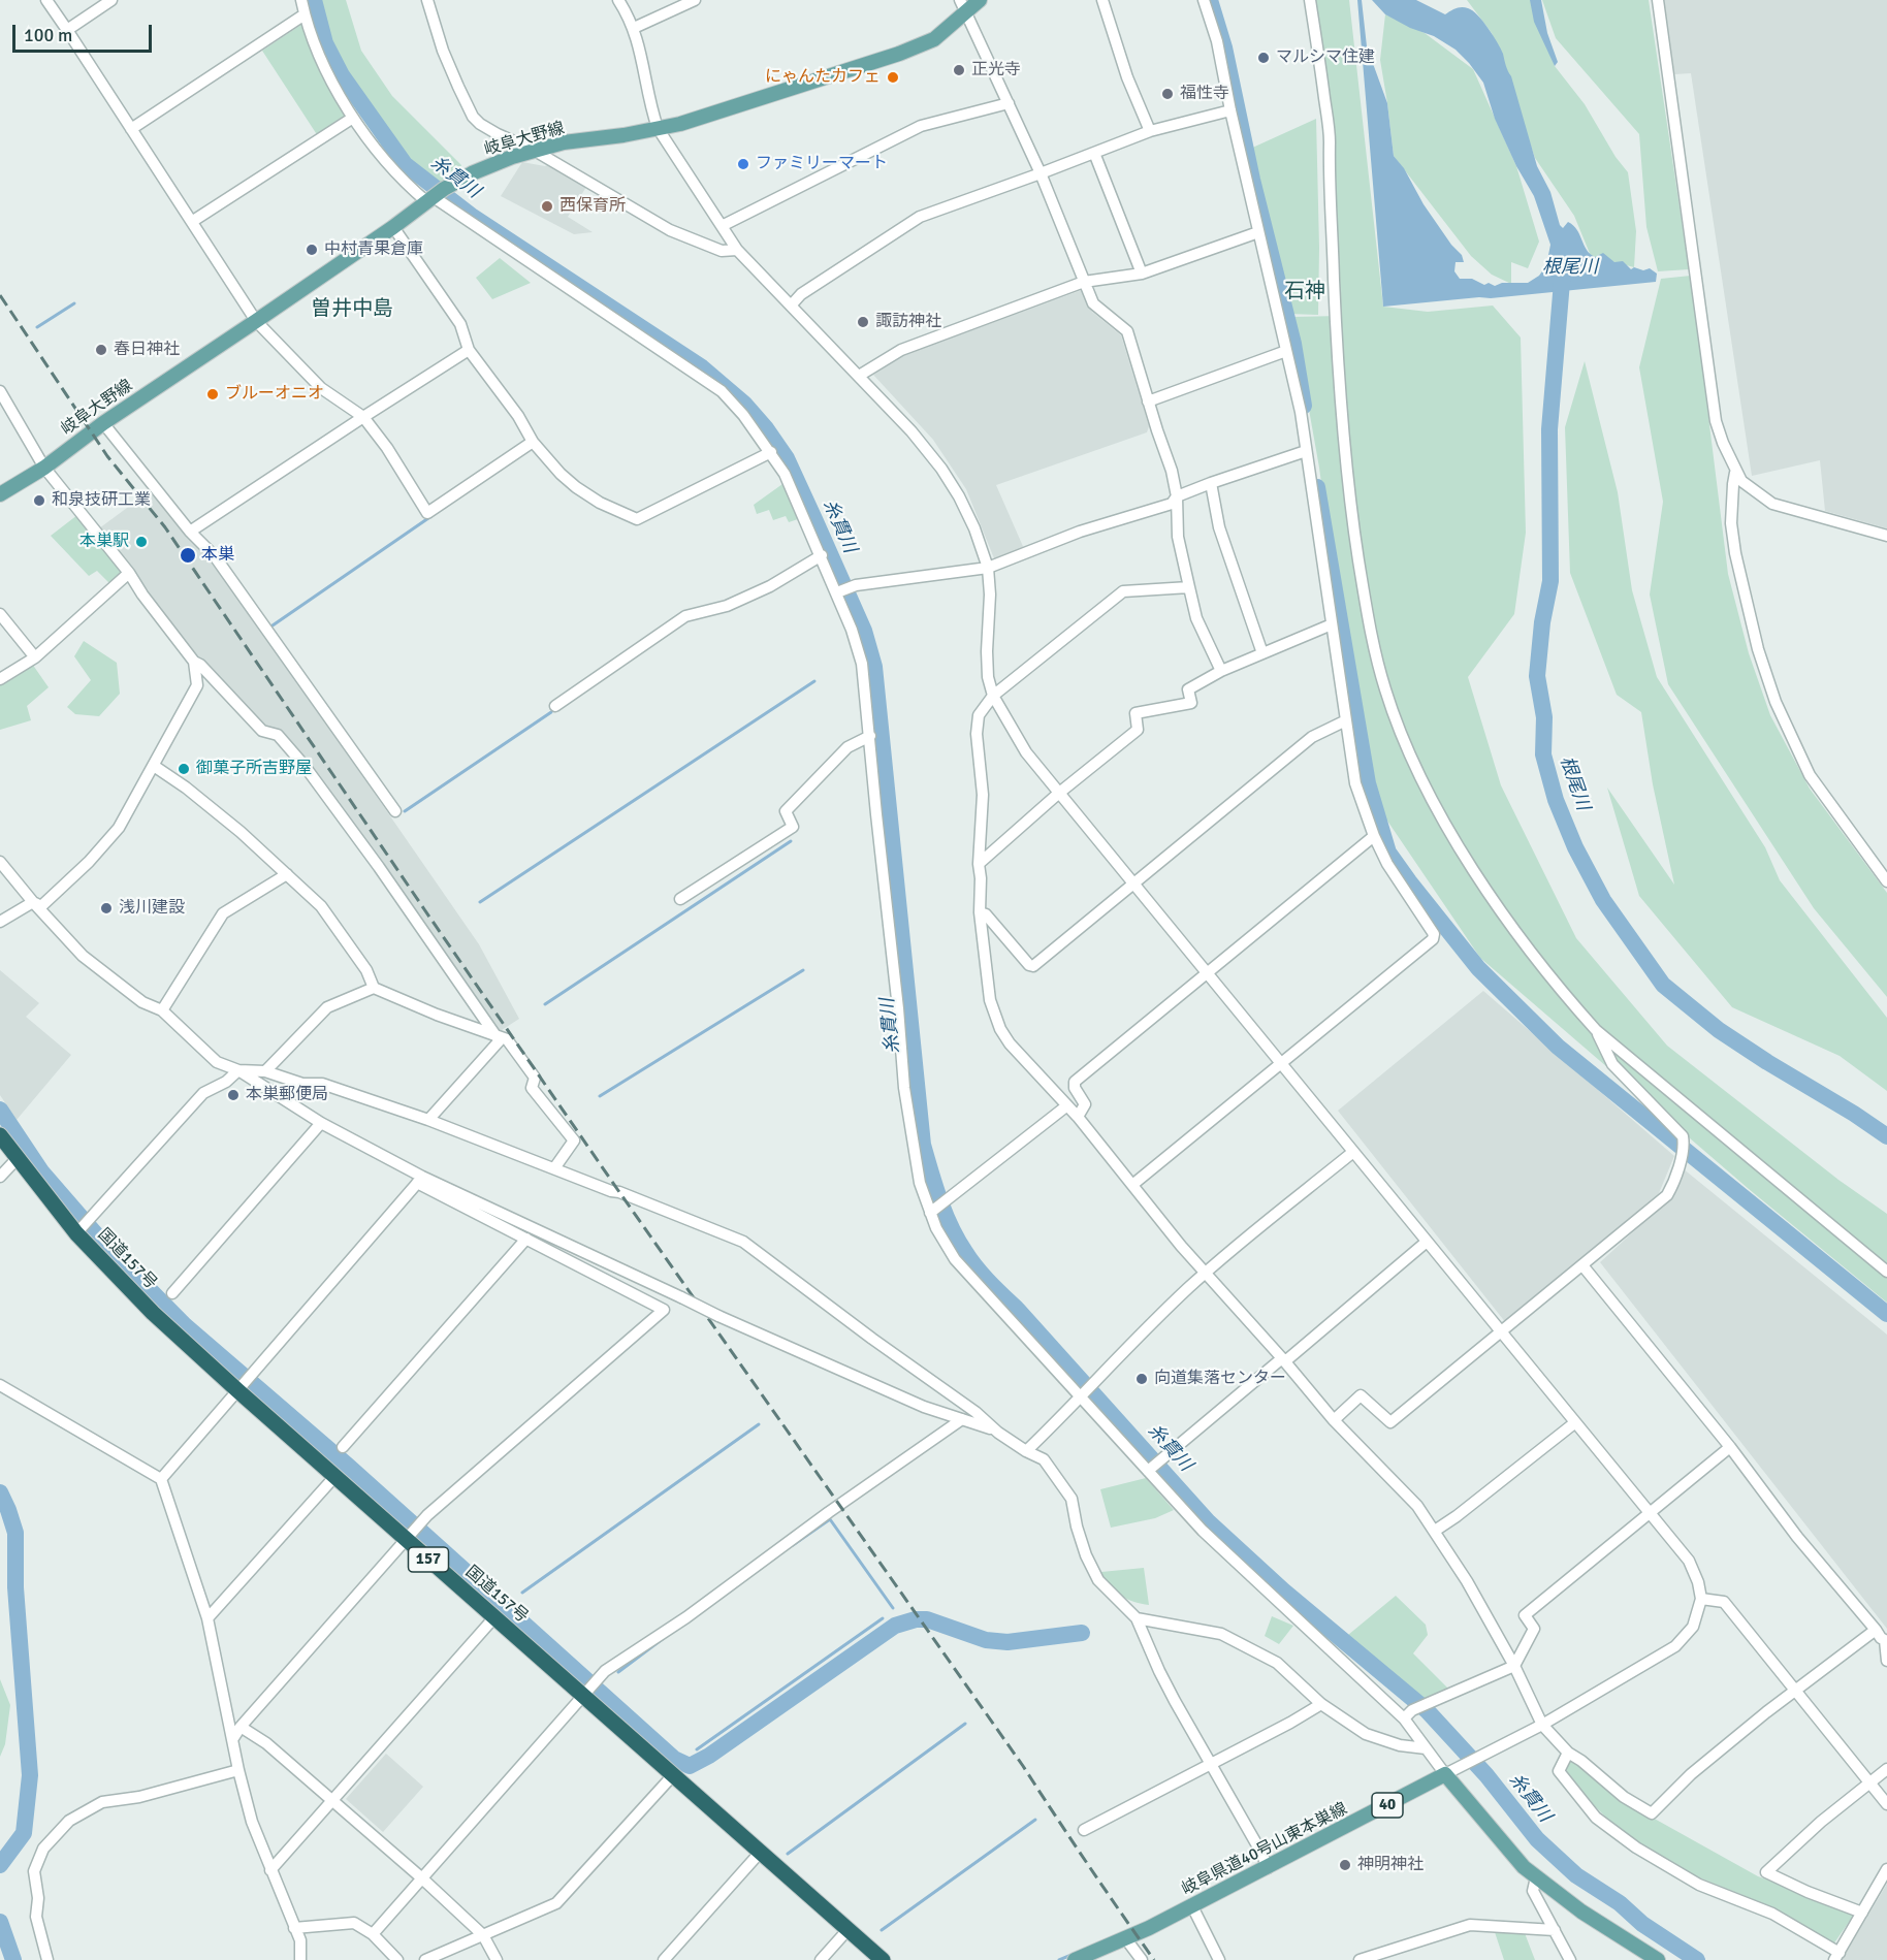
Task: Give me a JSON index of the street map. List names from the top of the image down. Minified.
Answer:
{"streets":{"highway":["国道157号","157"],"main road":["岐阜大野線","40","岐阜県道40号山東本巣線"]},"districts":["石神","曽井中島"],"water":["糸貫川","根尾川"],"places":["マルシマ住建","正光寺","にゃんたカフェ","福性寺","ファミリーマート","西保育所","中村青果倉庫","諏訪神社","春日神社","ブルーオニオ","和泉技研工業","本巣駅","本巣","御菓子所吉野屋","浅川建設","本巣郵便局","向道集落センター","神明神社"],"scale_bar":"100 m"}
